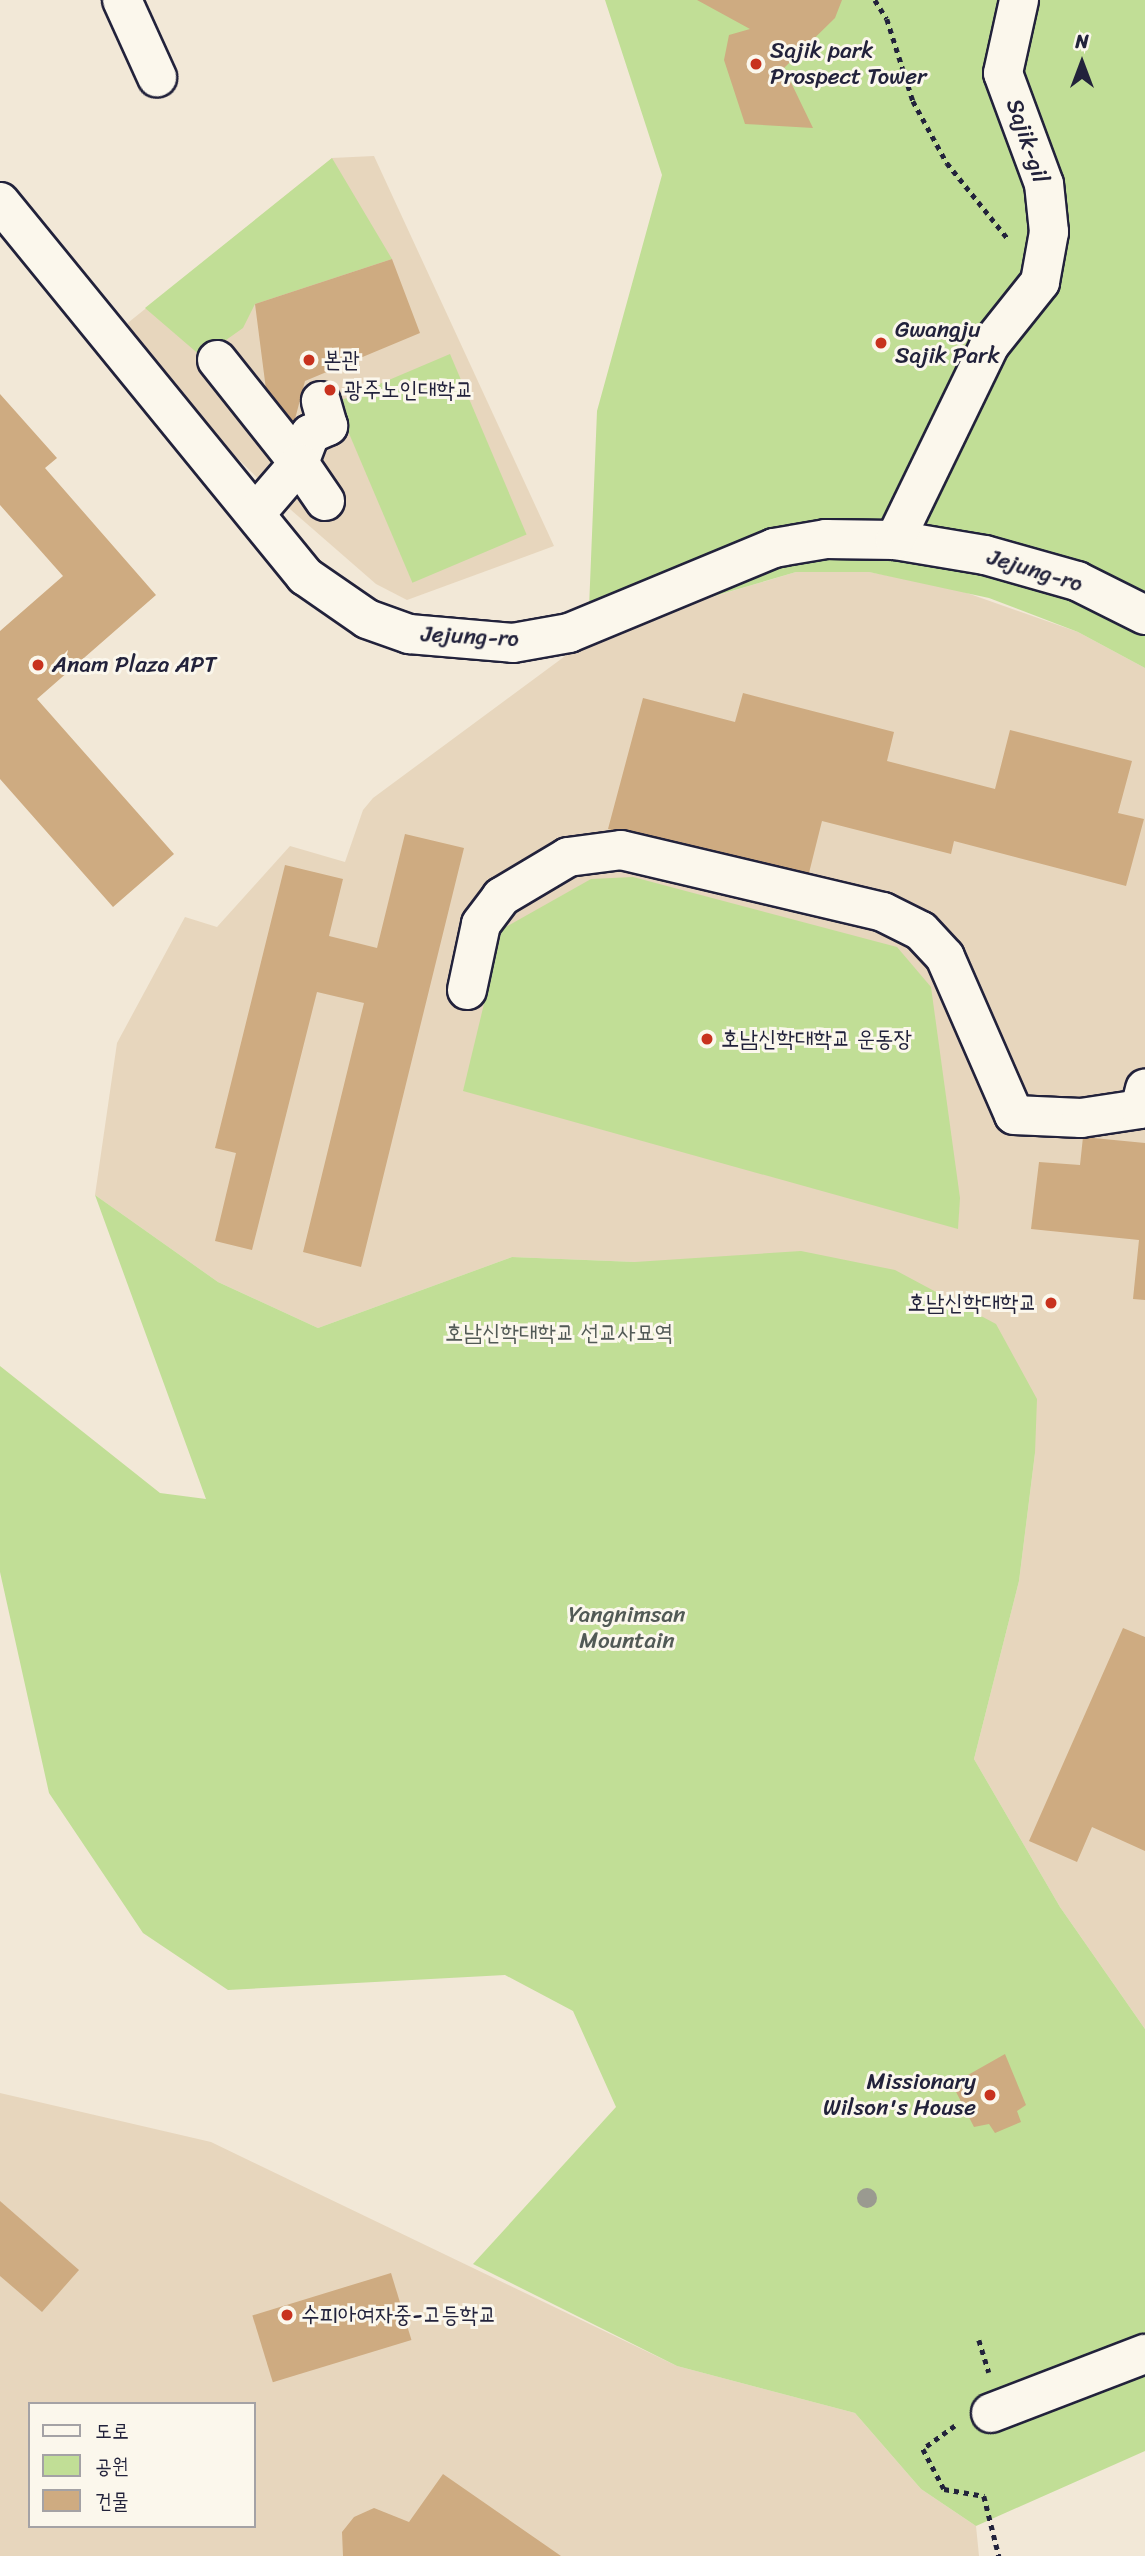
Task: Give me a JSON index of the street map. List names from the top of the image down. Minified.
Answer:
{"streets":{"street":["Sajik-gil","Jejung-ro"]},"crossings":[["Sajik-gil","Jejung-ro"]],"parks":["호남신학대학교 선교사묘역","Yangnimsan Mountain"],"places":["Sajik park Prospect Tower","Gwangju Sajik Park","본관","광주노인대학교","Anam Plaza APT","호남신학대학교 운동장","호남신학대학교","Missionary Wilson's House","수피아여자중-고등학교"],"legend":["도로","공원","건물"],"north":"top"}
